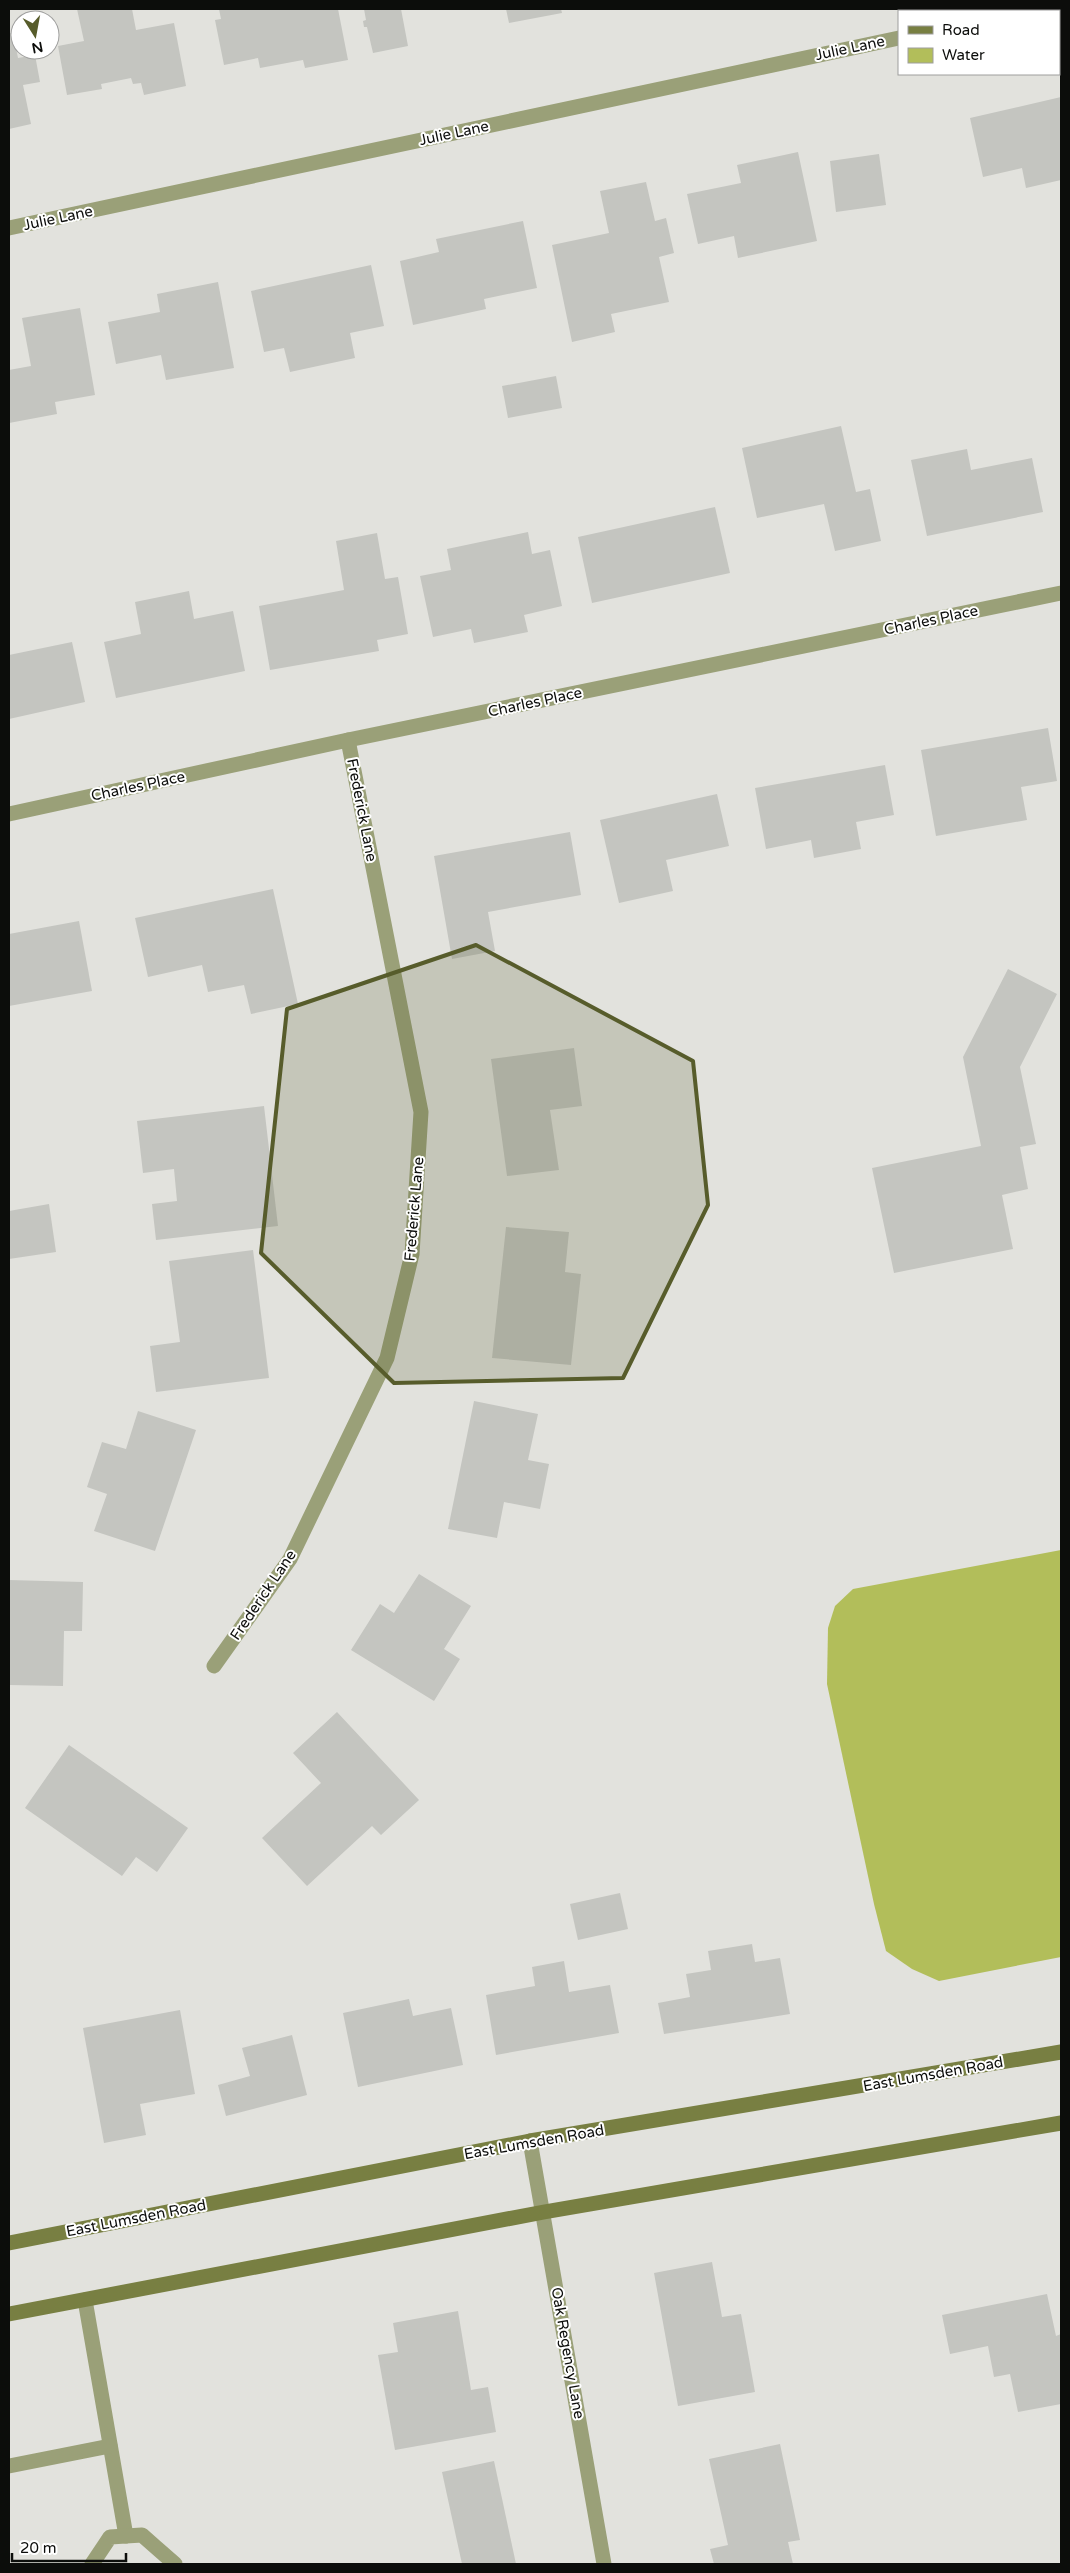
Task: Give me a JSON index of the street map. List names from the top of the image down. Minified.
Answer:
{"streets":{"main road":["East Lumsden Road"],"street":["Julie Lane","Charles Place","Frederick Lane","Oak Regency Lane"]},"crossings":[["Charles Place","Frederick Lane"],["East Lumsden Road","Oak Regency Lane"]],"legend":["Road","Water"],"scale_bar":"20 m","north":"bottom"}
